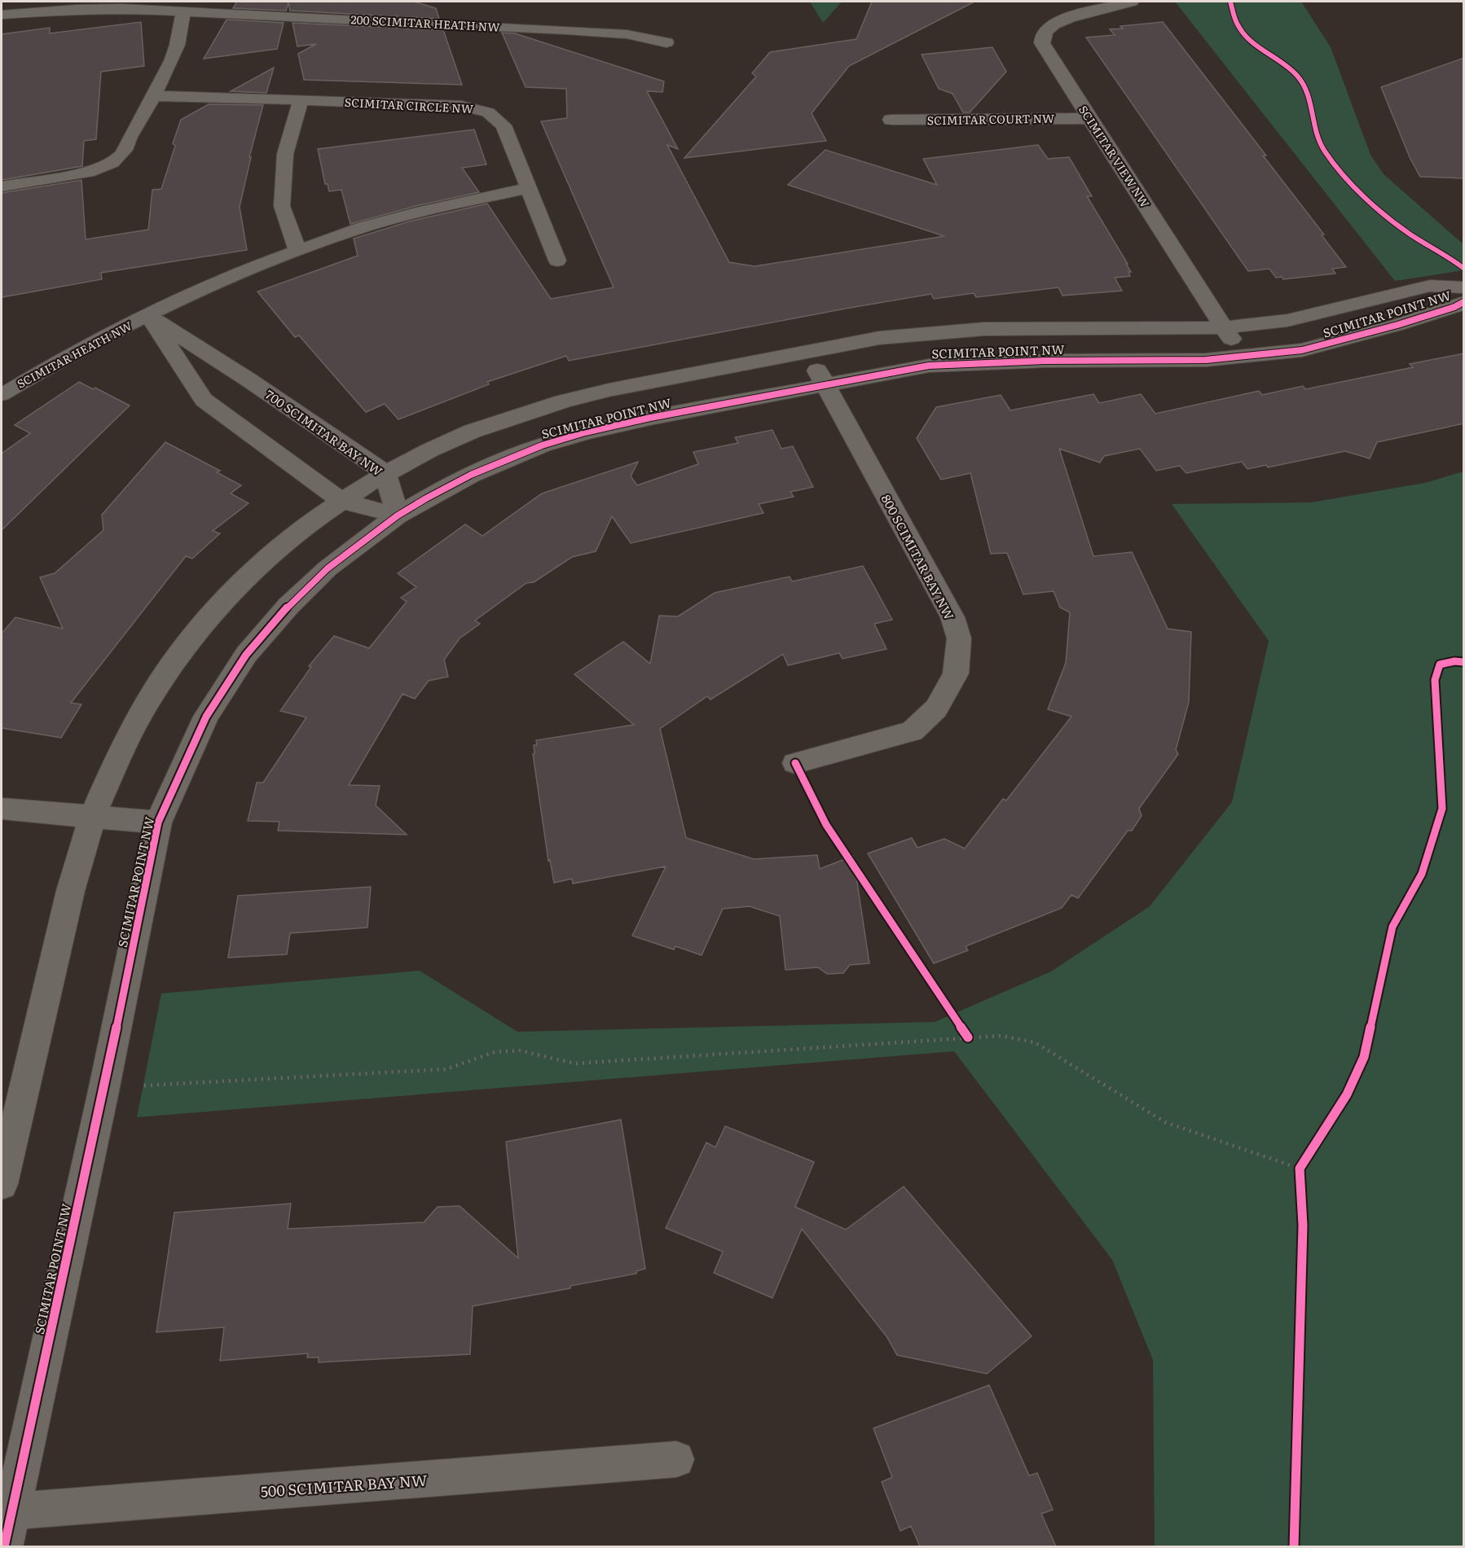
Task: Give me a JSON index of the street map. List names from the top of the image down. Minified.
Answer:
{"streets":{"street":["SCIMITAR COURT NW","SCIMITAR VIEW NW","SCIMITAR POINT NW","700 SCIMITAR BAY NW","800 SCIMITAR BAY NW","500 SCIMITAR BAY NW"],"lane":["200 SCIMITAR HEATH NW","SCIMITAR CIRCLE NW","SCIMITAR HEATH NW"]},"crossings":[["SCIMITAR COURT NW","SCIMITAR VIEW NW"],["SCIMITAR VIEW NW","SCIMITAR POINT NW"],["SCIMITAR POINT NW","700 SCIMITAR BAY NW"],["SCIMITAR POINT NW","800 SCIMITAR BAY NW"],["SCIMITAR POINT NW","500 SCIMITAR BAY NW"],["SCIMITAR HEATH NW","700 SCIMITAR BAY NW"]]}
